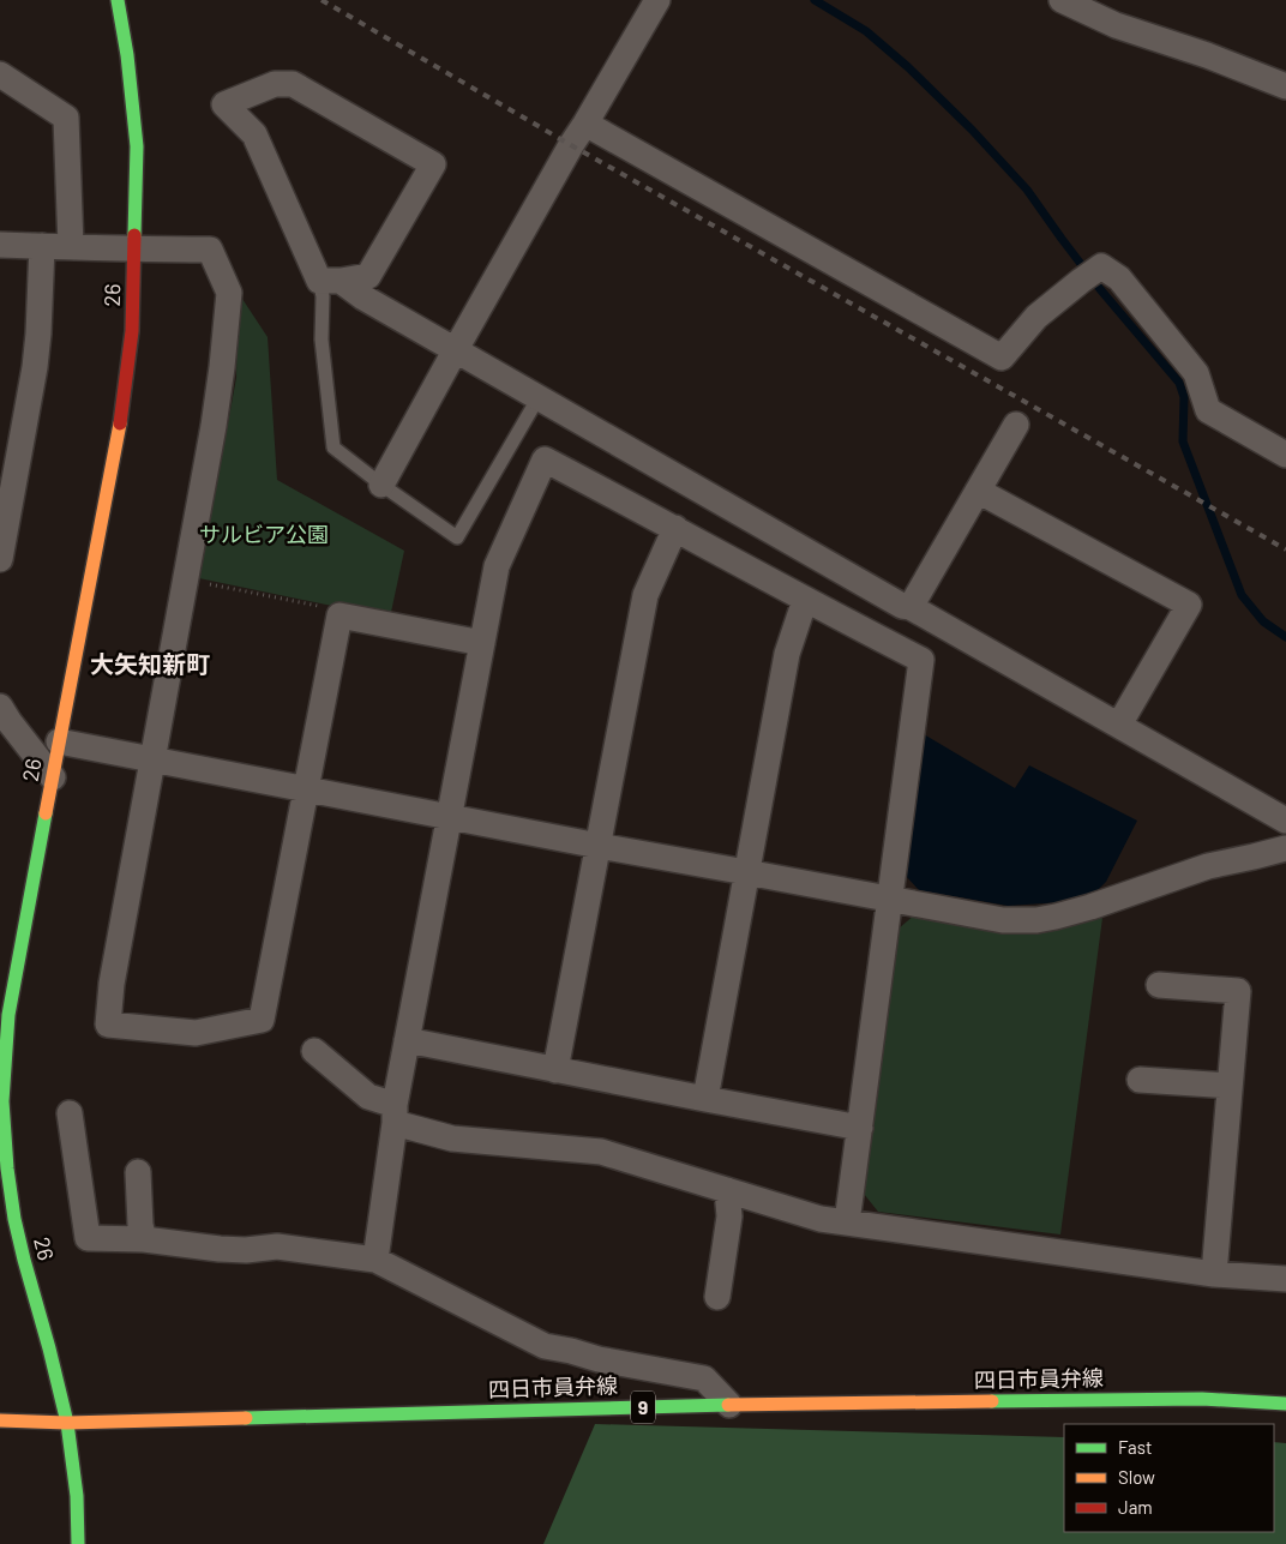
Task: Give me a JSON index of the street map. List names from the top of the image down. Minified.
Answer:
{"streets":{"street":["26","四日市員弁線","9"]},"crossings":[["26","四日市員弁線"]],"districts":["大矢知新町"],"parks":["サルビア公園"],"legend":["Fast","Slow","Jam"]}
